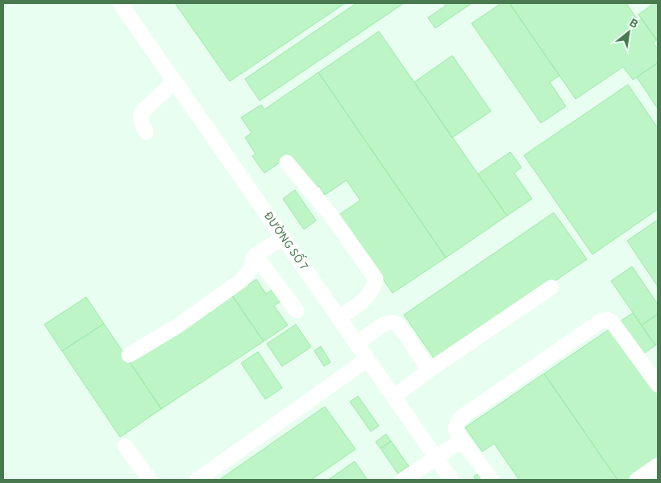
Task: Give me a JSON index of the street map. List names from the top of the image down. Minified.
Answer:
{"streets":{"street":["ĐƯỜNG SỐ 7"]},"north":"top right"}
